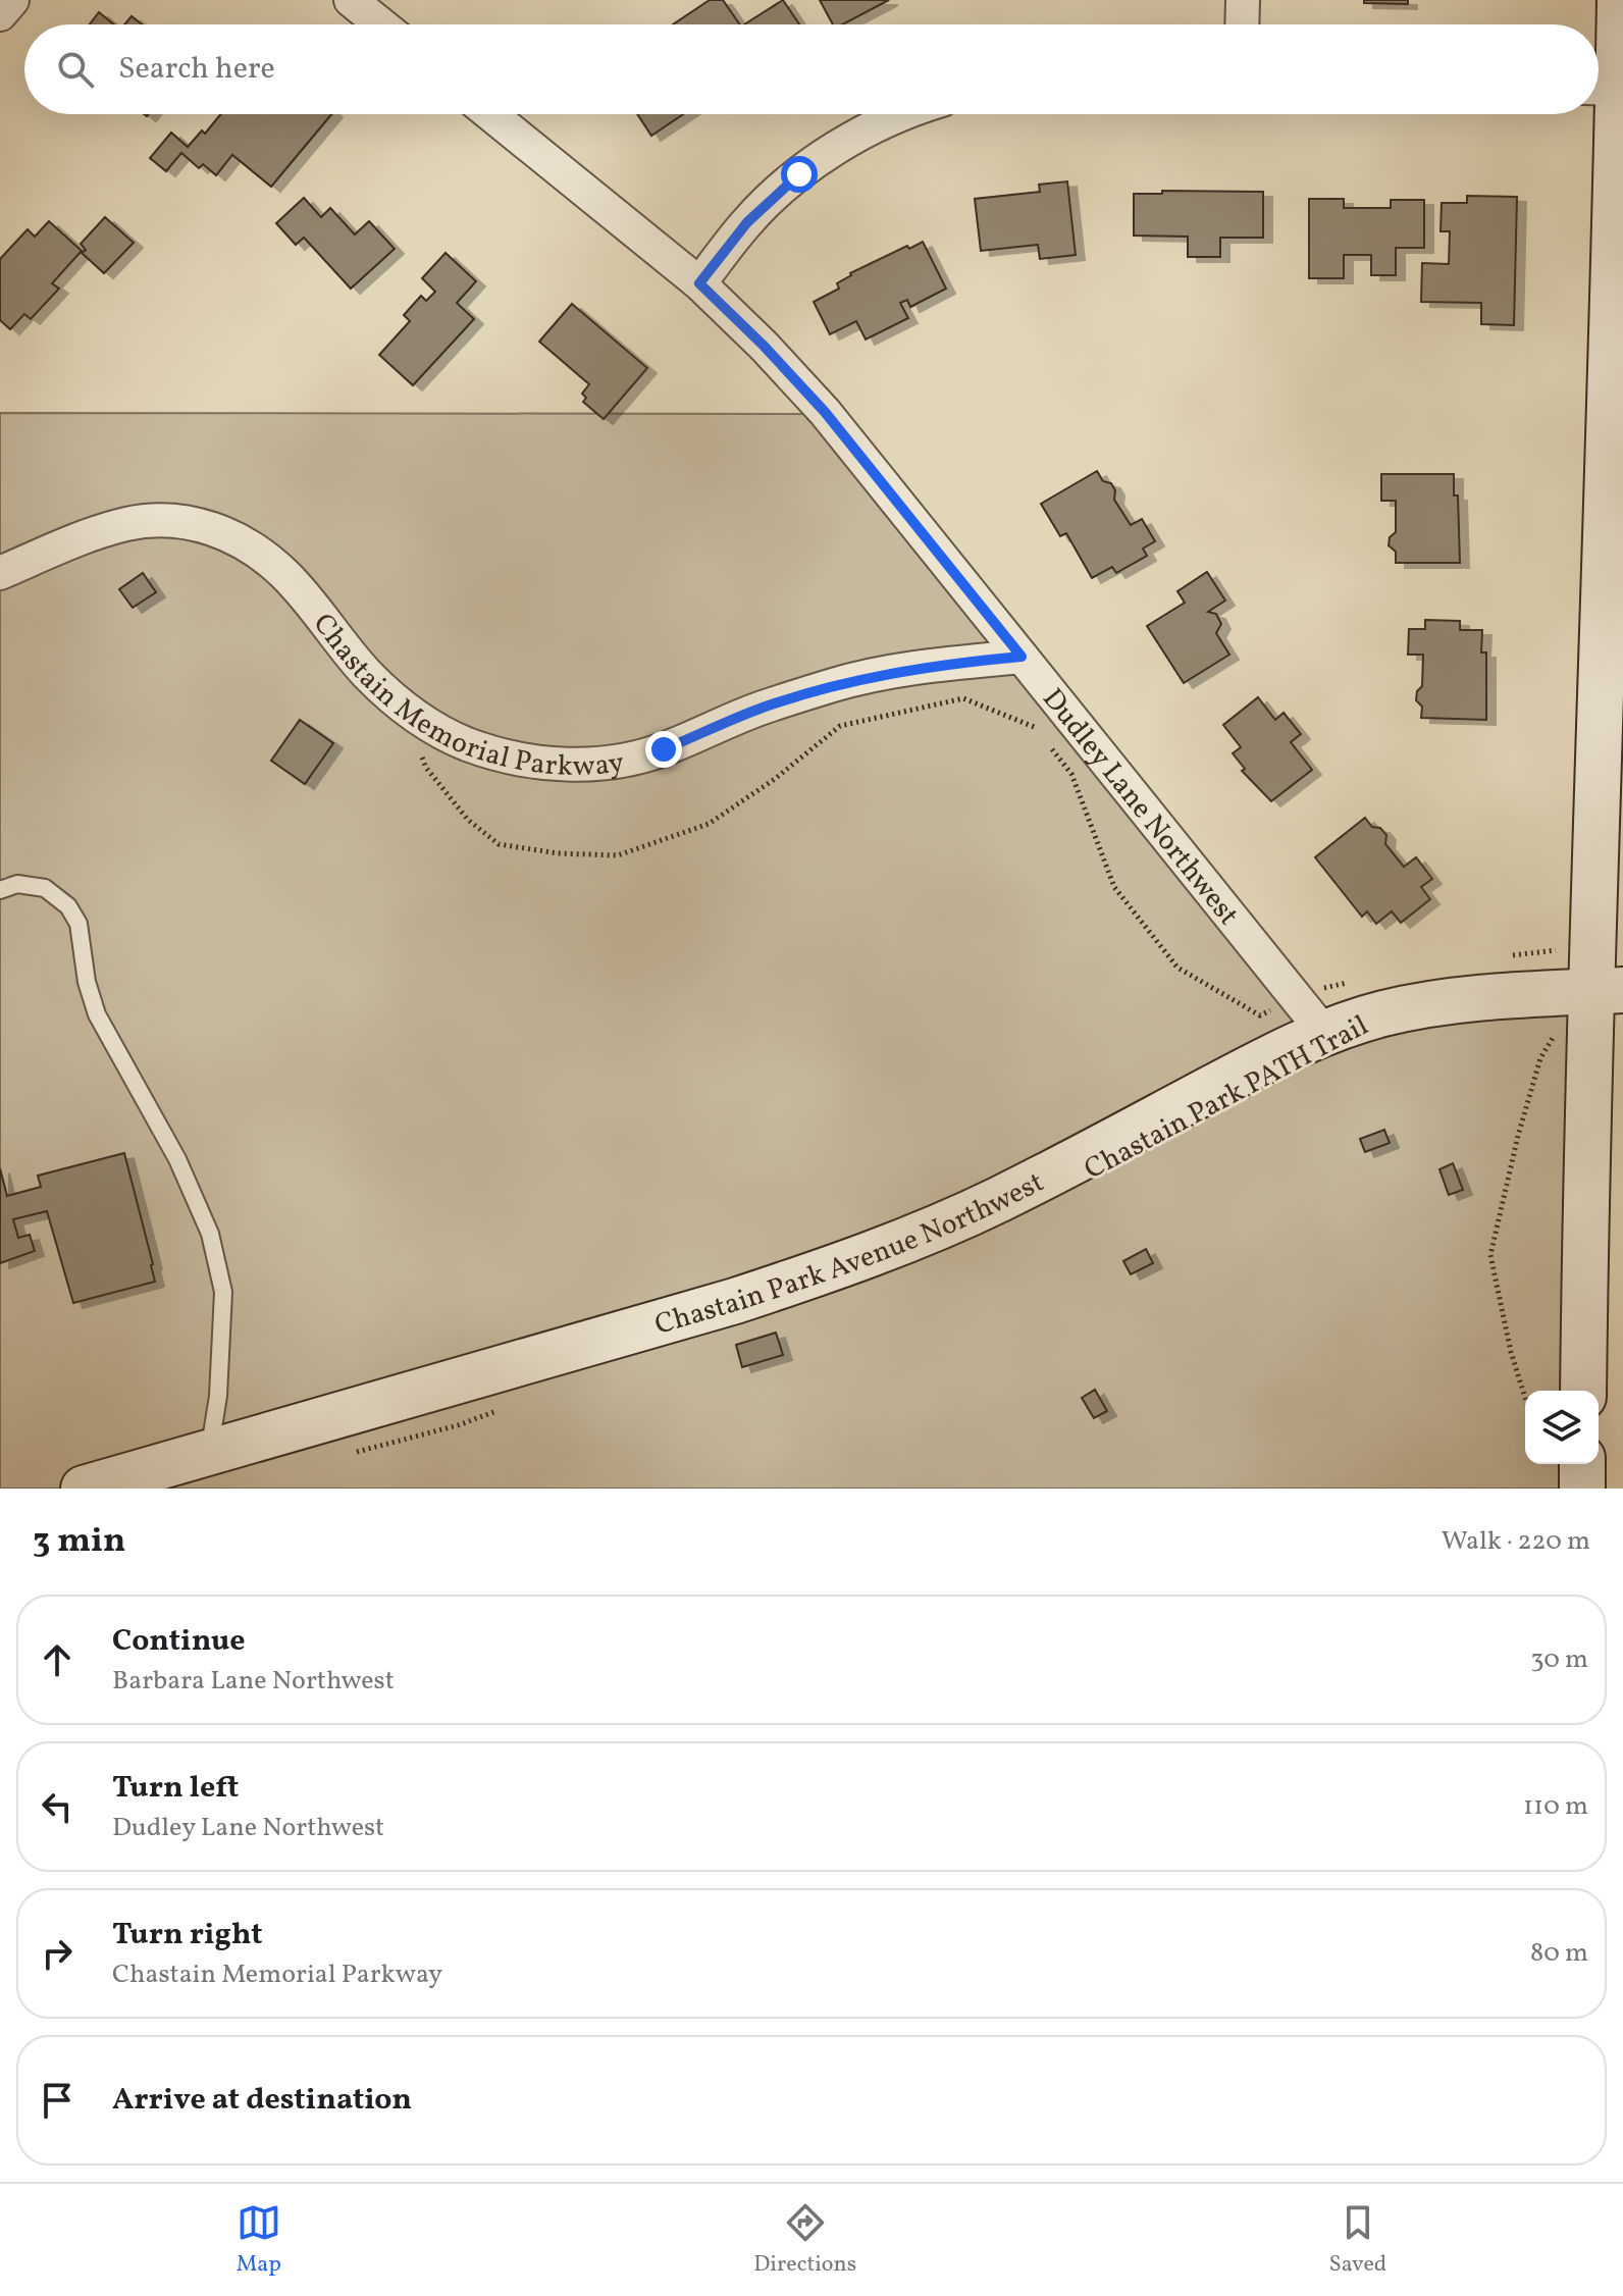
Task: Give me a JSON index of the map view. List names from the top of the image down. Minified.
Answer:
{"streets":{"street":["Chastain Memorial Parkway","Dudley Lane Northwest","Chastain Park Avenue Northwest"],"path":["Chastain Park PATH Trail"]},"crossings":[["Chastain Memorial Parkway","Dudley Lane Northwest"],["Chastain Memorial Parkway","Chastain Park PATH Trail"],["Dudley Lane Northwest","Chastain Park PATH Trail"],["Dudley Lane Northwest","Chastain Park Avenue Northwest"]],"page":{"search":"Search here","heading":["3 min","Walk · 220 m"],"list":[["Continue","Barbara Lane Northwest","30 m"],["Turn left","Dudley Lane Northwest","110 m"],["Turn right","Chastain Memorial Parkway","80 m"],"Arrive at destination"],"nav":["Map","Directions","Saved"]}}
